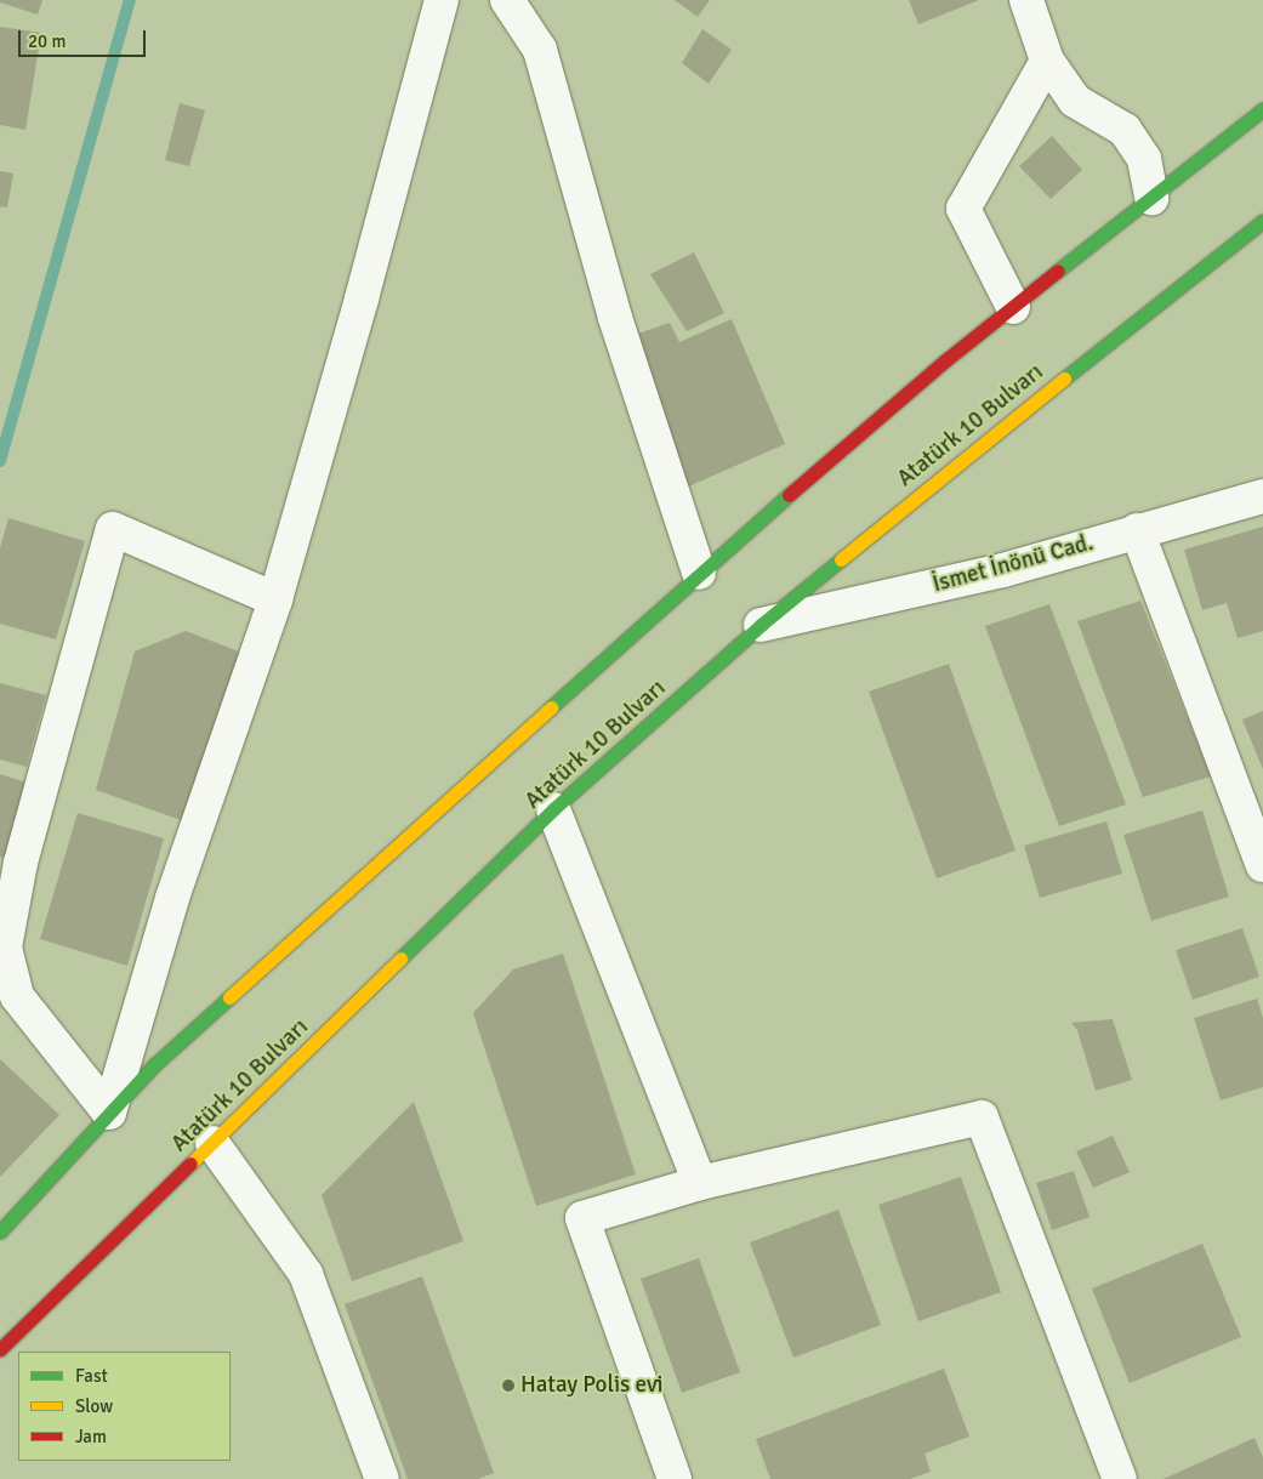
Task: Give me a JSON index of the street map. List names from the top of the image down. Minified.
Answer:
{"streets":{"highway":["Atatürk 10 Bulvarı"],"street":["İsmet İnönü Cad."]},"crossings":[["Atatürk 10 Bulvarı","İsmet İnönü Cad."]],"places":["Hatay Polis evi"],"legend":["Fast","Slow","Jam"],"scale_bar":"20 m"}
